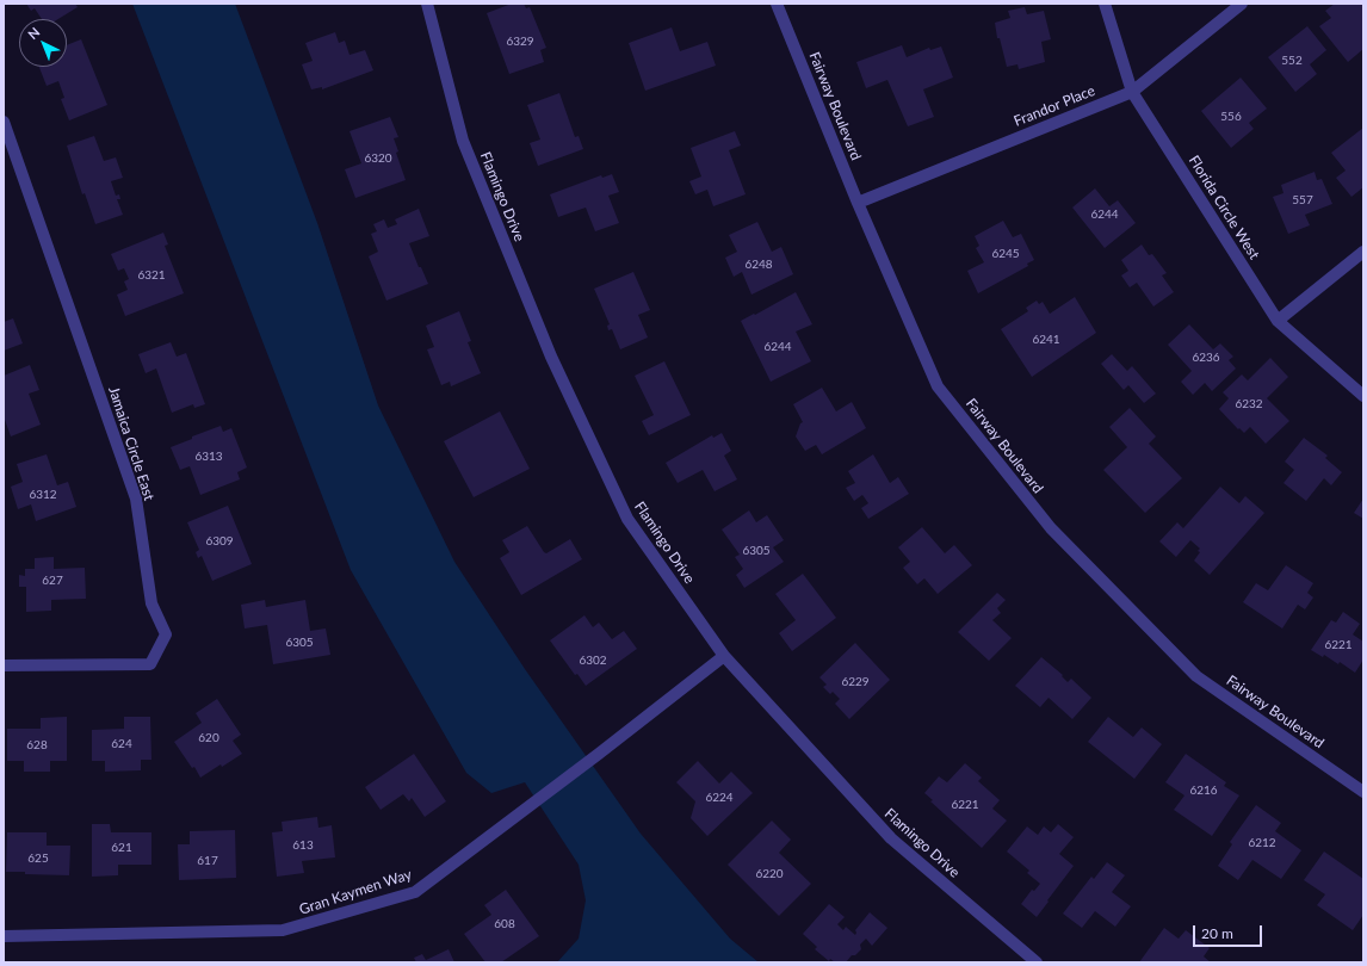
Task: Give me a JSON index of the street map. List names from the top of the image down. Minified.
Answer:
{"streets":{"street":["Fairway Boulevard","Frandor Place","Flamingo Drive","Florida Circle West","Jamaica Circle East","Gran Kaymen Way"]},"crossings":[["Fairway Boulevard","Frandor Place"],["Frandor Place","Florida Circle West"],["Flamingo Drive","Gran Kaymen Way"]],"house_numbers":["6329","552","556","6320","557","6244","6245","6248","6321","6241","6244","6236","6232","6313","6312","6309","6305","627","6305","6221","6302","6229","620","624","628","6216","6224","6221","6212","613","621","625","617","6220","608"],"scale_bar":"20 m","north":"top left"}
